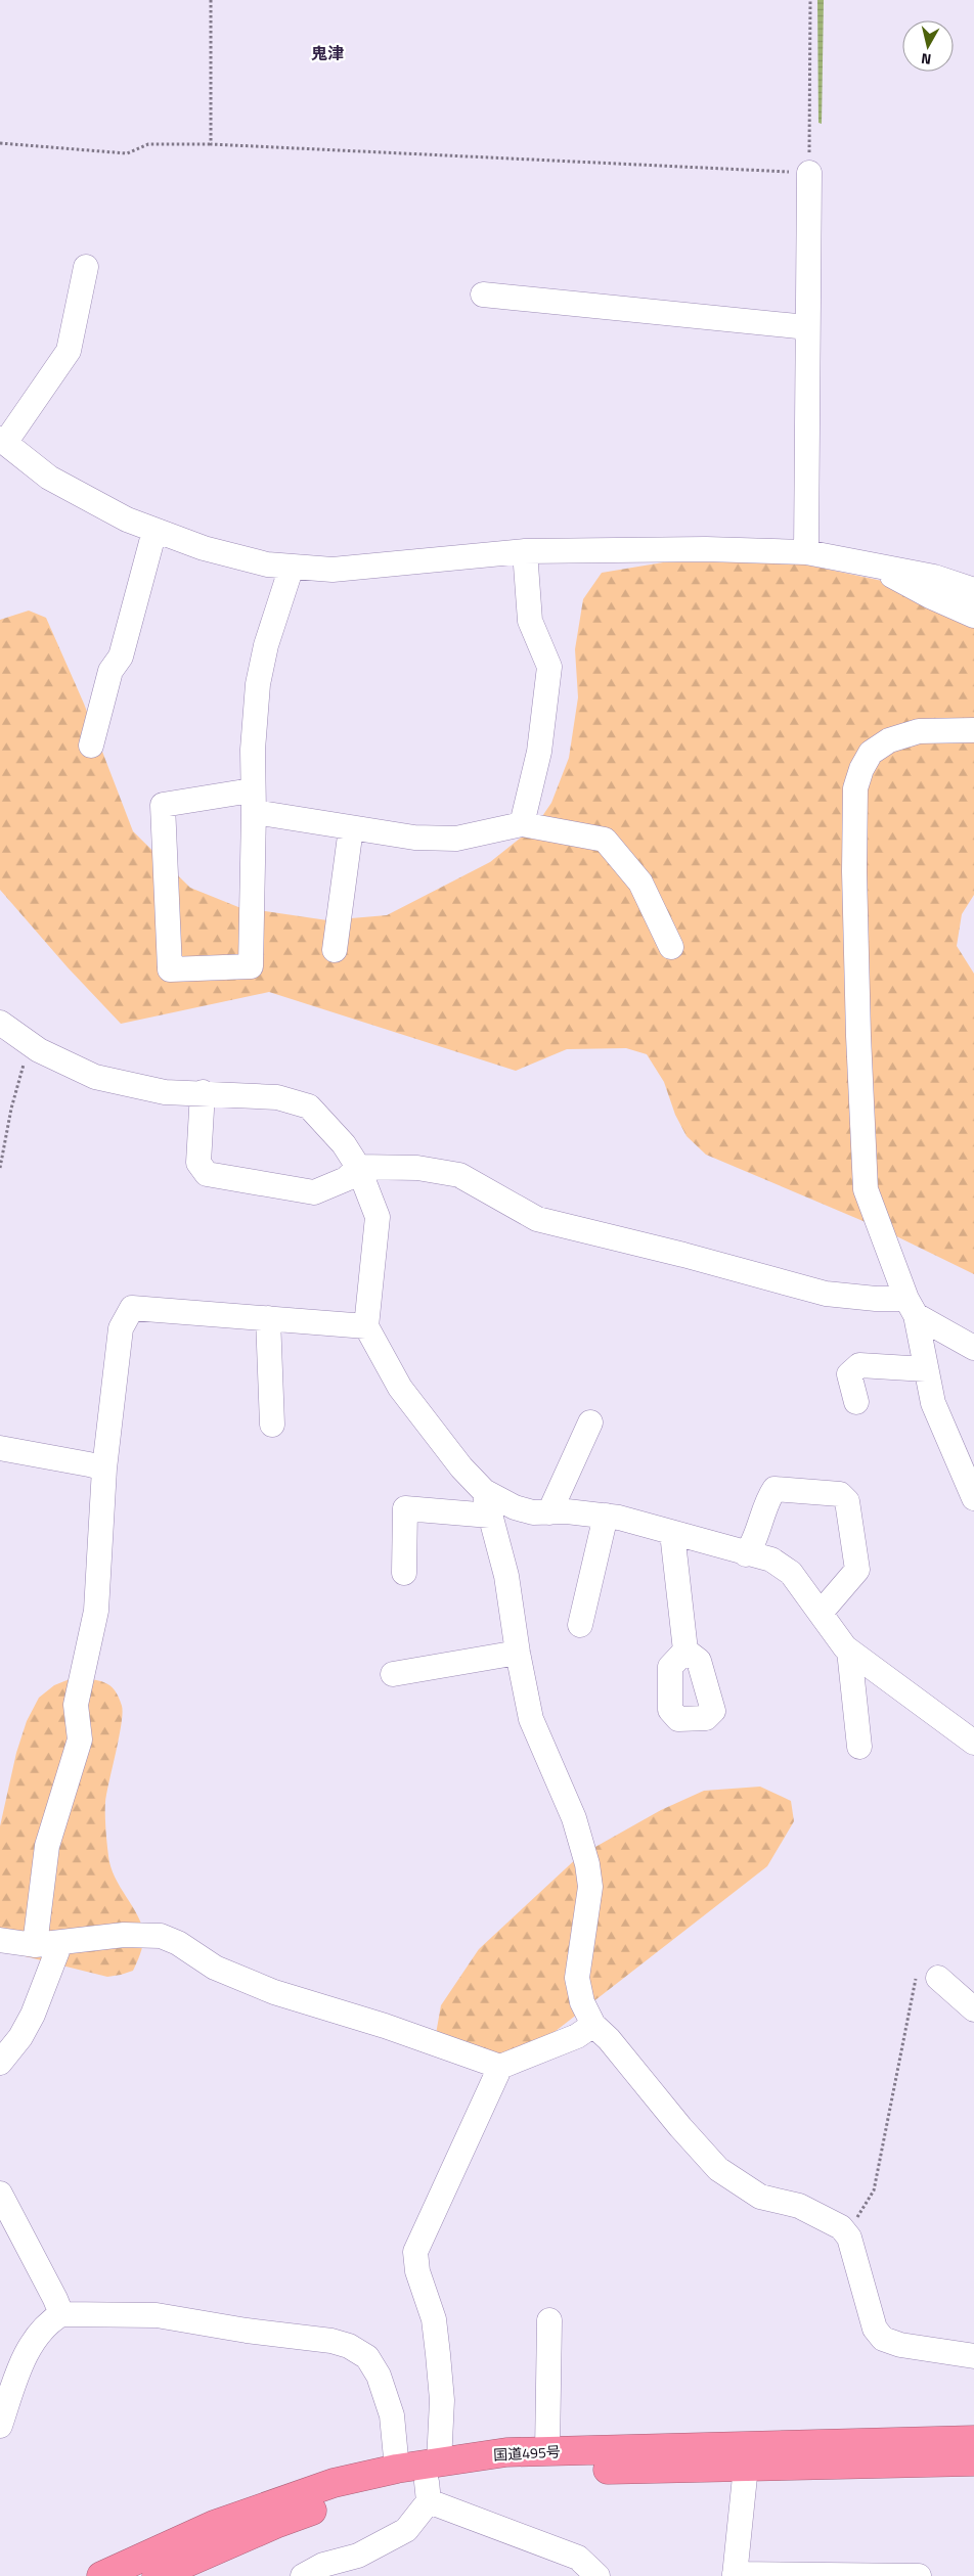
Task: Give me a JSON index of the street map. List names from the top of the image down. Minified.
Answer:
{"streets":{"highway":["国道495号"]},"districts":["鬼津"],"north":"bottom"}
